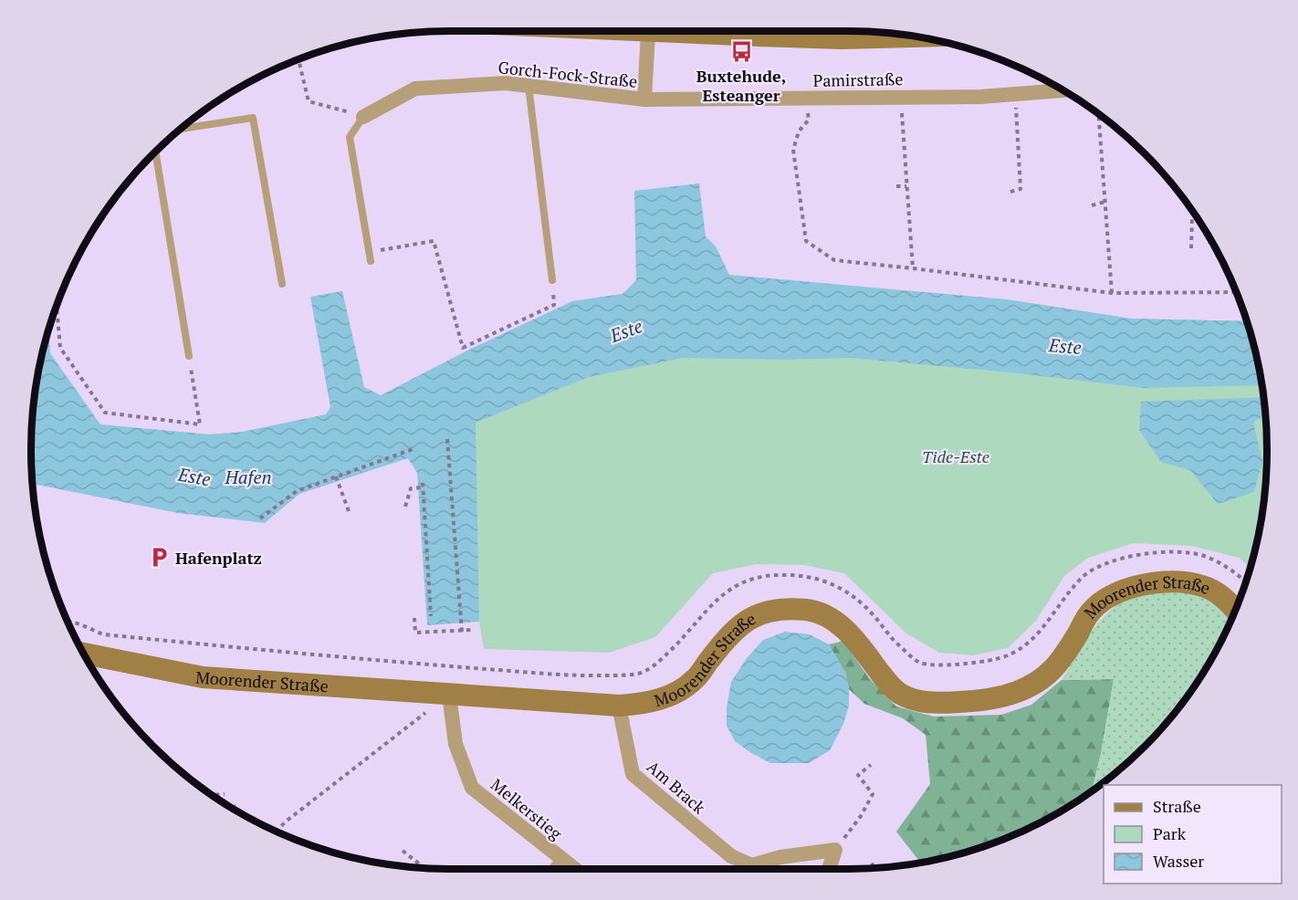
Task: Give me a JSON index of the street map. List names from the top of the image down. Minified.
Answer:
{"streets":{"street":["Gorch-Fock-Straße","Pamirstraße","Moorender Straße","Am Brack","Melkerstieg"]},"crossings":[["Gorch-Fock-Straße","Pamirstraße"],["Moorender Straße","Am Brack"],["Moorender Straße","Melkerstieg"]],"water":["Este","Hafen"],"parks":["Tide-Este"],"places":{"bus stop":["Buxtehude, Esteanger"],"parking":["Hafenplatz"]},"legend":["Straße","Park","Wasser"]}
